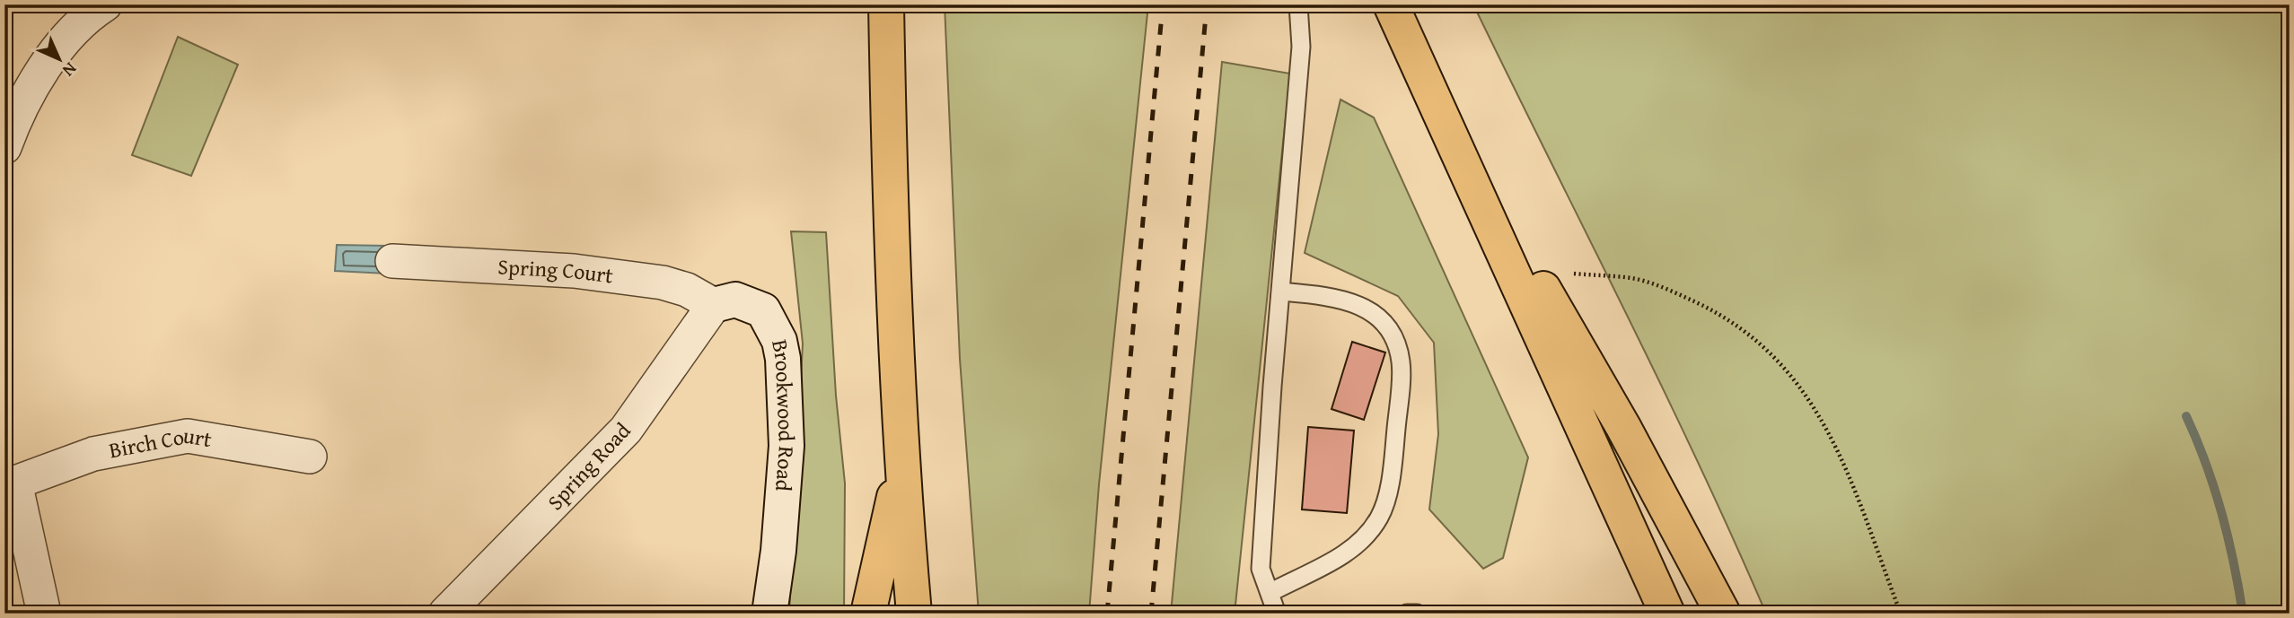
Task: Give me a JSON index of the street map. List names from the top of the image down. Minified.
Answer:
{"streets":{"street":["Spring Court","Brookwood Road","Birch Court","Spring Road"]},"crossings":[["Spring Court","Brookwood Road"],["Spring Court","Spring Road"],["Brookwood Road","Spring Road"]],"north":"bottom right"}
